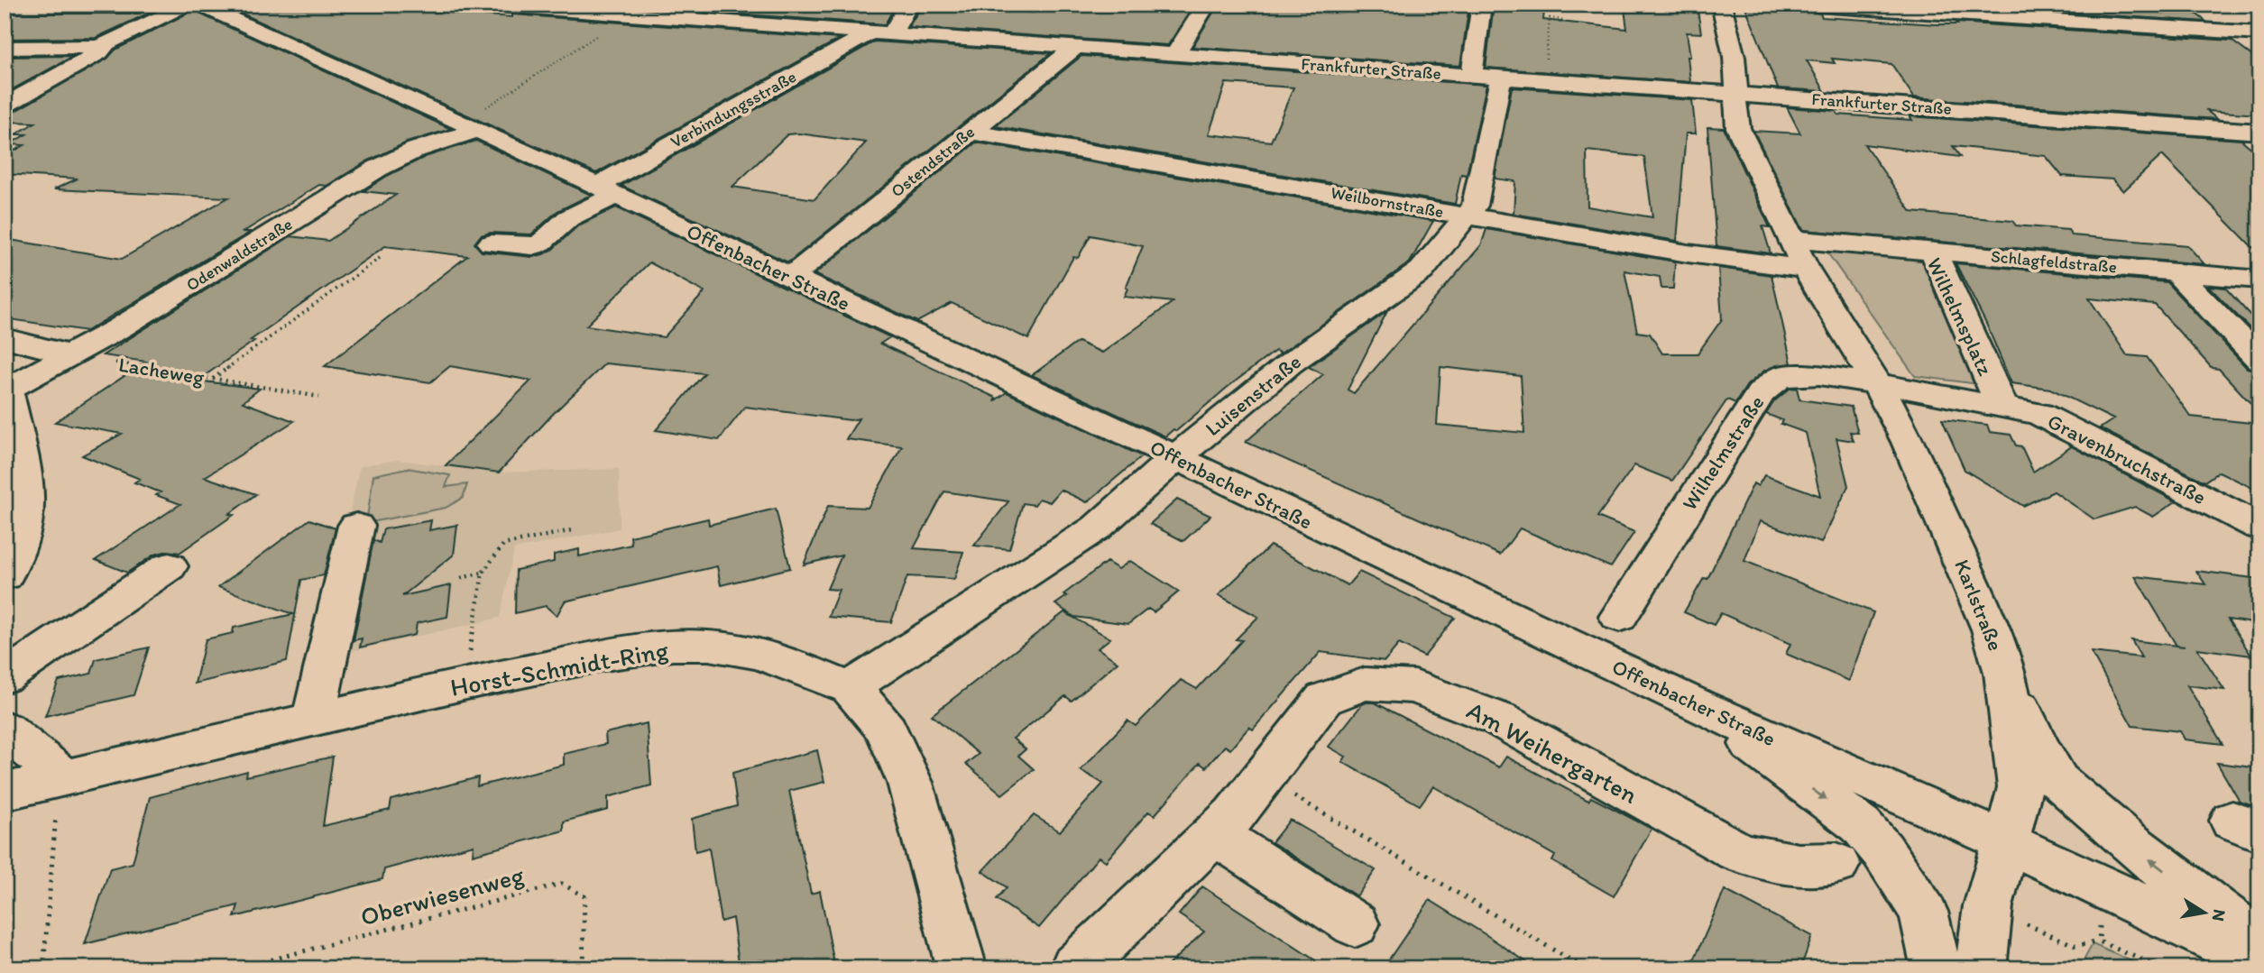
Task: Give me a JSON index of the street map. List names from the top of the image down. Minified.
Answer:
{"streets":{"street":["Frankfurter Straße","Verbindungsstraße","Ostendstraße","Weilbornstraße","Odenwaldstraße","Schlagfeldstraße","Offenbacher Straße","Wilhelmsplatz","Luisenstraße","Wilhelmstraße","Gravenbruchstraße","Karlstraße","Horst-Schmidt-Ring","Am Weihergarten"],"path":["Lacheweg","Oberwiesenweg"]},"crossings":[["Frankfurter Straße","Verbindungsstraße"],["Frankfurter Straße","Ostendstraße"],["Frankfurter Straße","Luisenstraße"],["Verbindungsstraße","Offenbacher Straße"],["Ostendstraße","Weilbornstraße"],["Ostendstraße","Offenbacher Straße"],["Weilbornstraße","Luisenstraße"],["Odenwaldstraße","Offenbacher Straße"],["Odenwaldstraße","Lacheweg"],["Schlagfeldstraße","Wilhelmsplatz"],["Offenbacher Straße","Luisenstraße"],["Offenbacher Straße","Karlstraße"],["Wilhelmsplatz","Gravenbruchstraße"],["Luisenstraße","Horst-Schmidt-Ring"],["Wilhelmstraße","Gravenbruchstraße"],["Wilhelmstraße","Karlstraße"],["Gravenbruchstraße","Karlstraße"]],"north":"right"}
